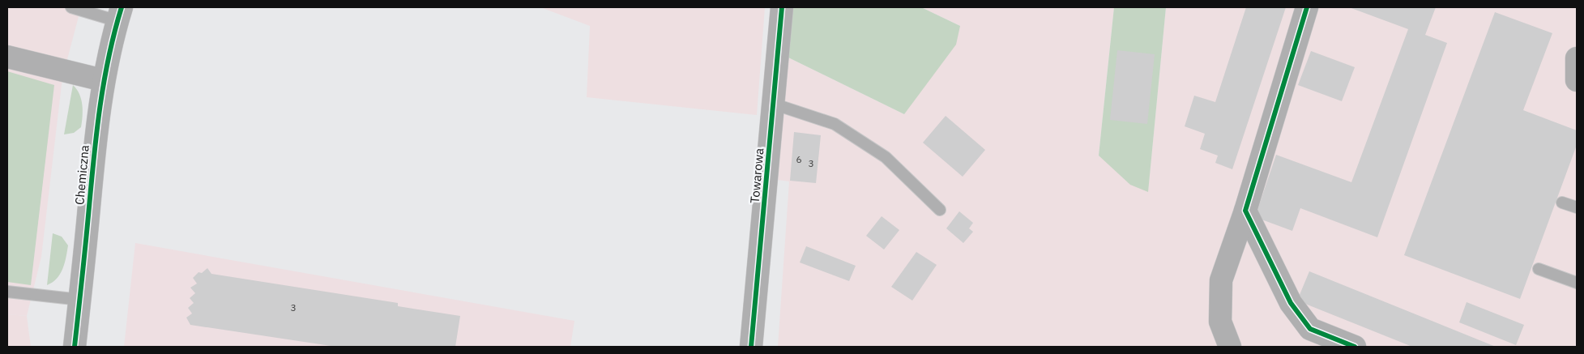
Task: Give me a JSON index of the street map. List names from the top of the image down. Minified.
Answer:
{"streets":{"street":["Chemiczna","Towarowa"]},"house_numbers":["6","3","3"]}
